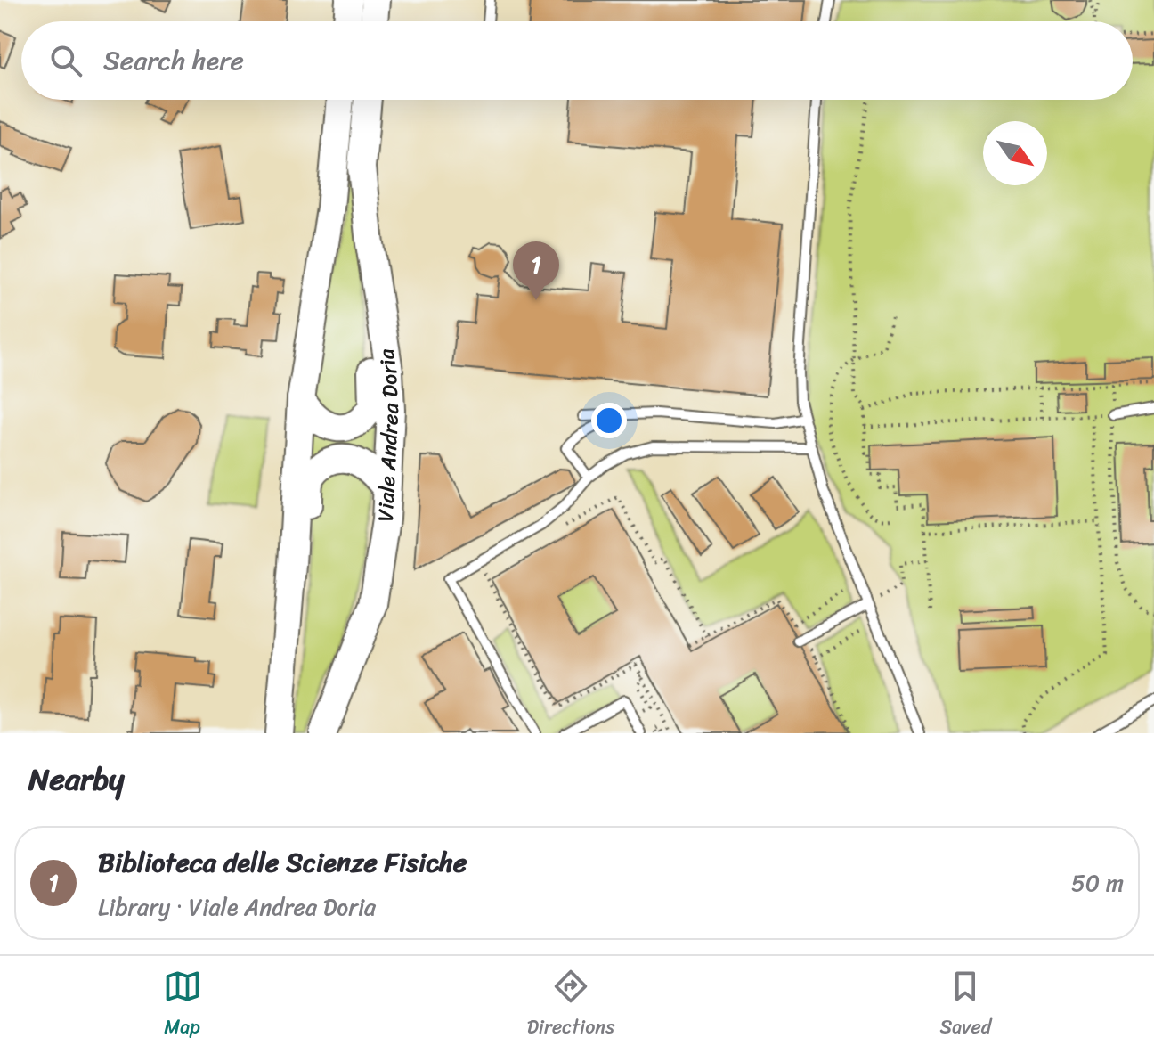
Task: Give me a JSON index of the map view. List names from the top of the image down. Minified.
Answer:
{"streets":{"main road":["Viale Andrea Doria"]},"north":"bottom right","page":{"search":"Search here","pins":"1","heading":"Nearby","list":[{"mark":"1","name":"Biblioteca delle Scienze Fisiche","note":"Library · Viale Andrea Doria","value":"50 m"}],"nav":["Map","Directions","Saved"]}}
